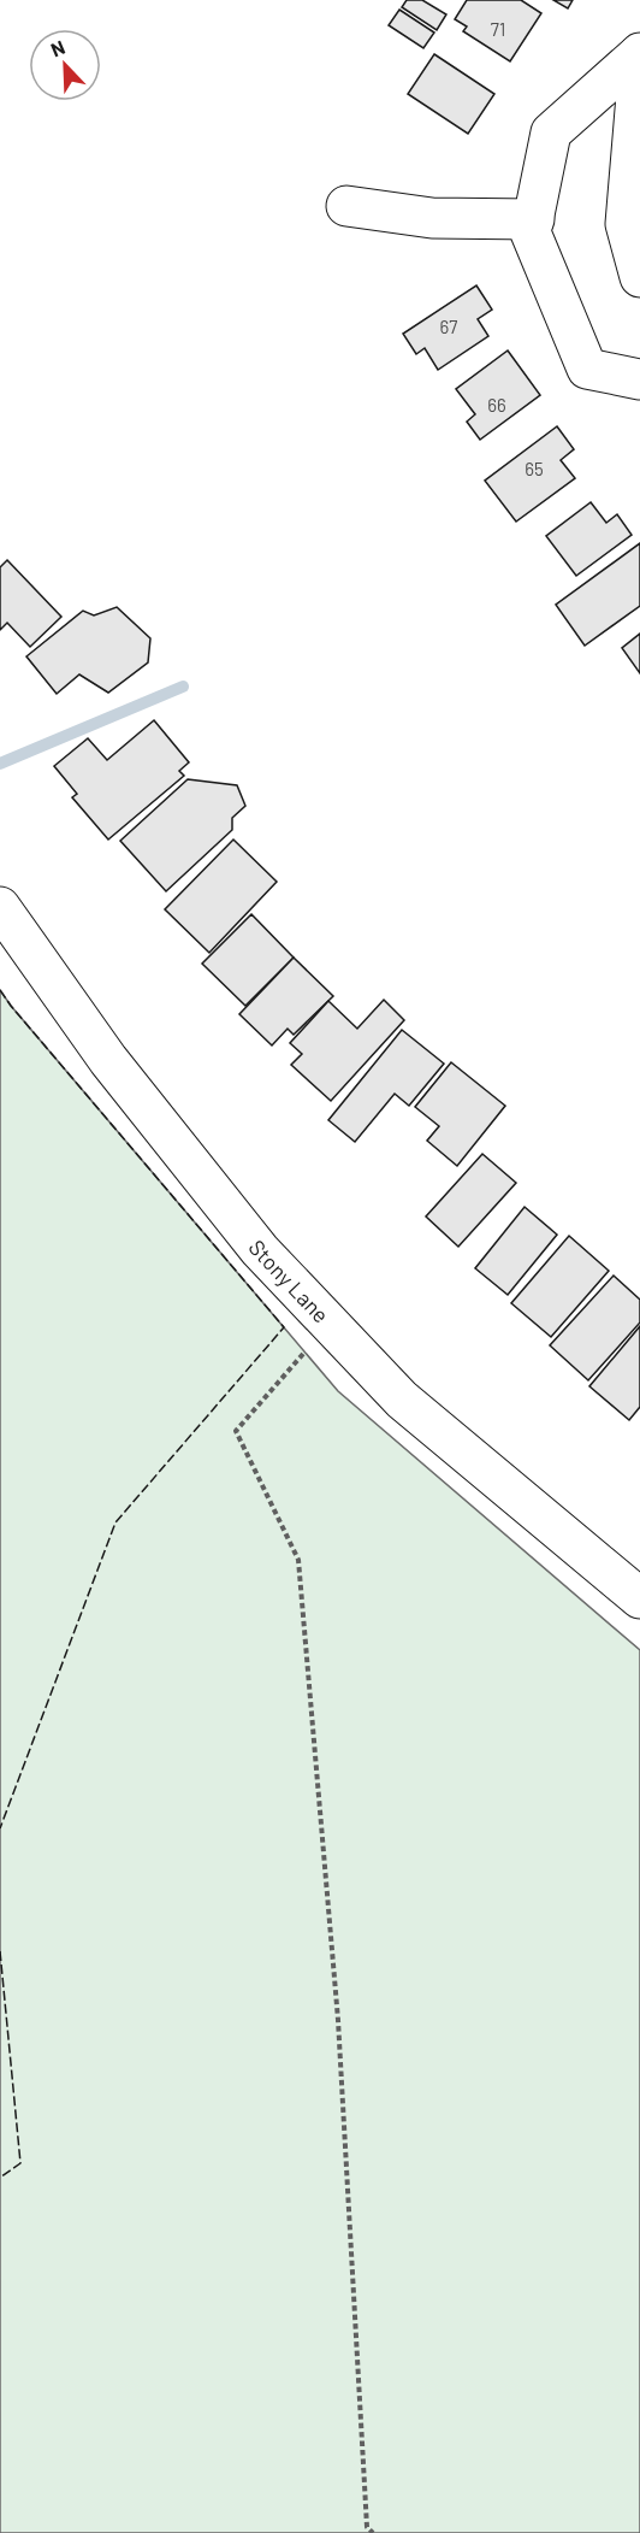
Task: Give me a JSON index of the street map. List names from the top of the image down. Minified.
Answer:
{"streets":{"main road":["Stony Lane"]},"house_numbers":["71","67","66","65"],"north":"top left"}
